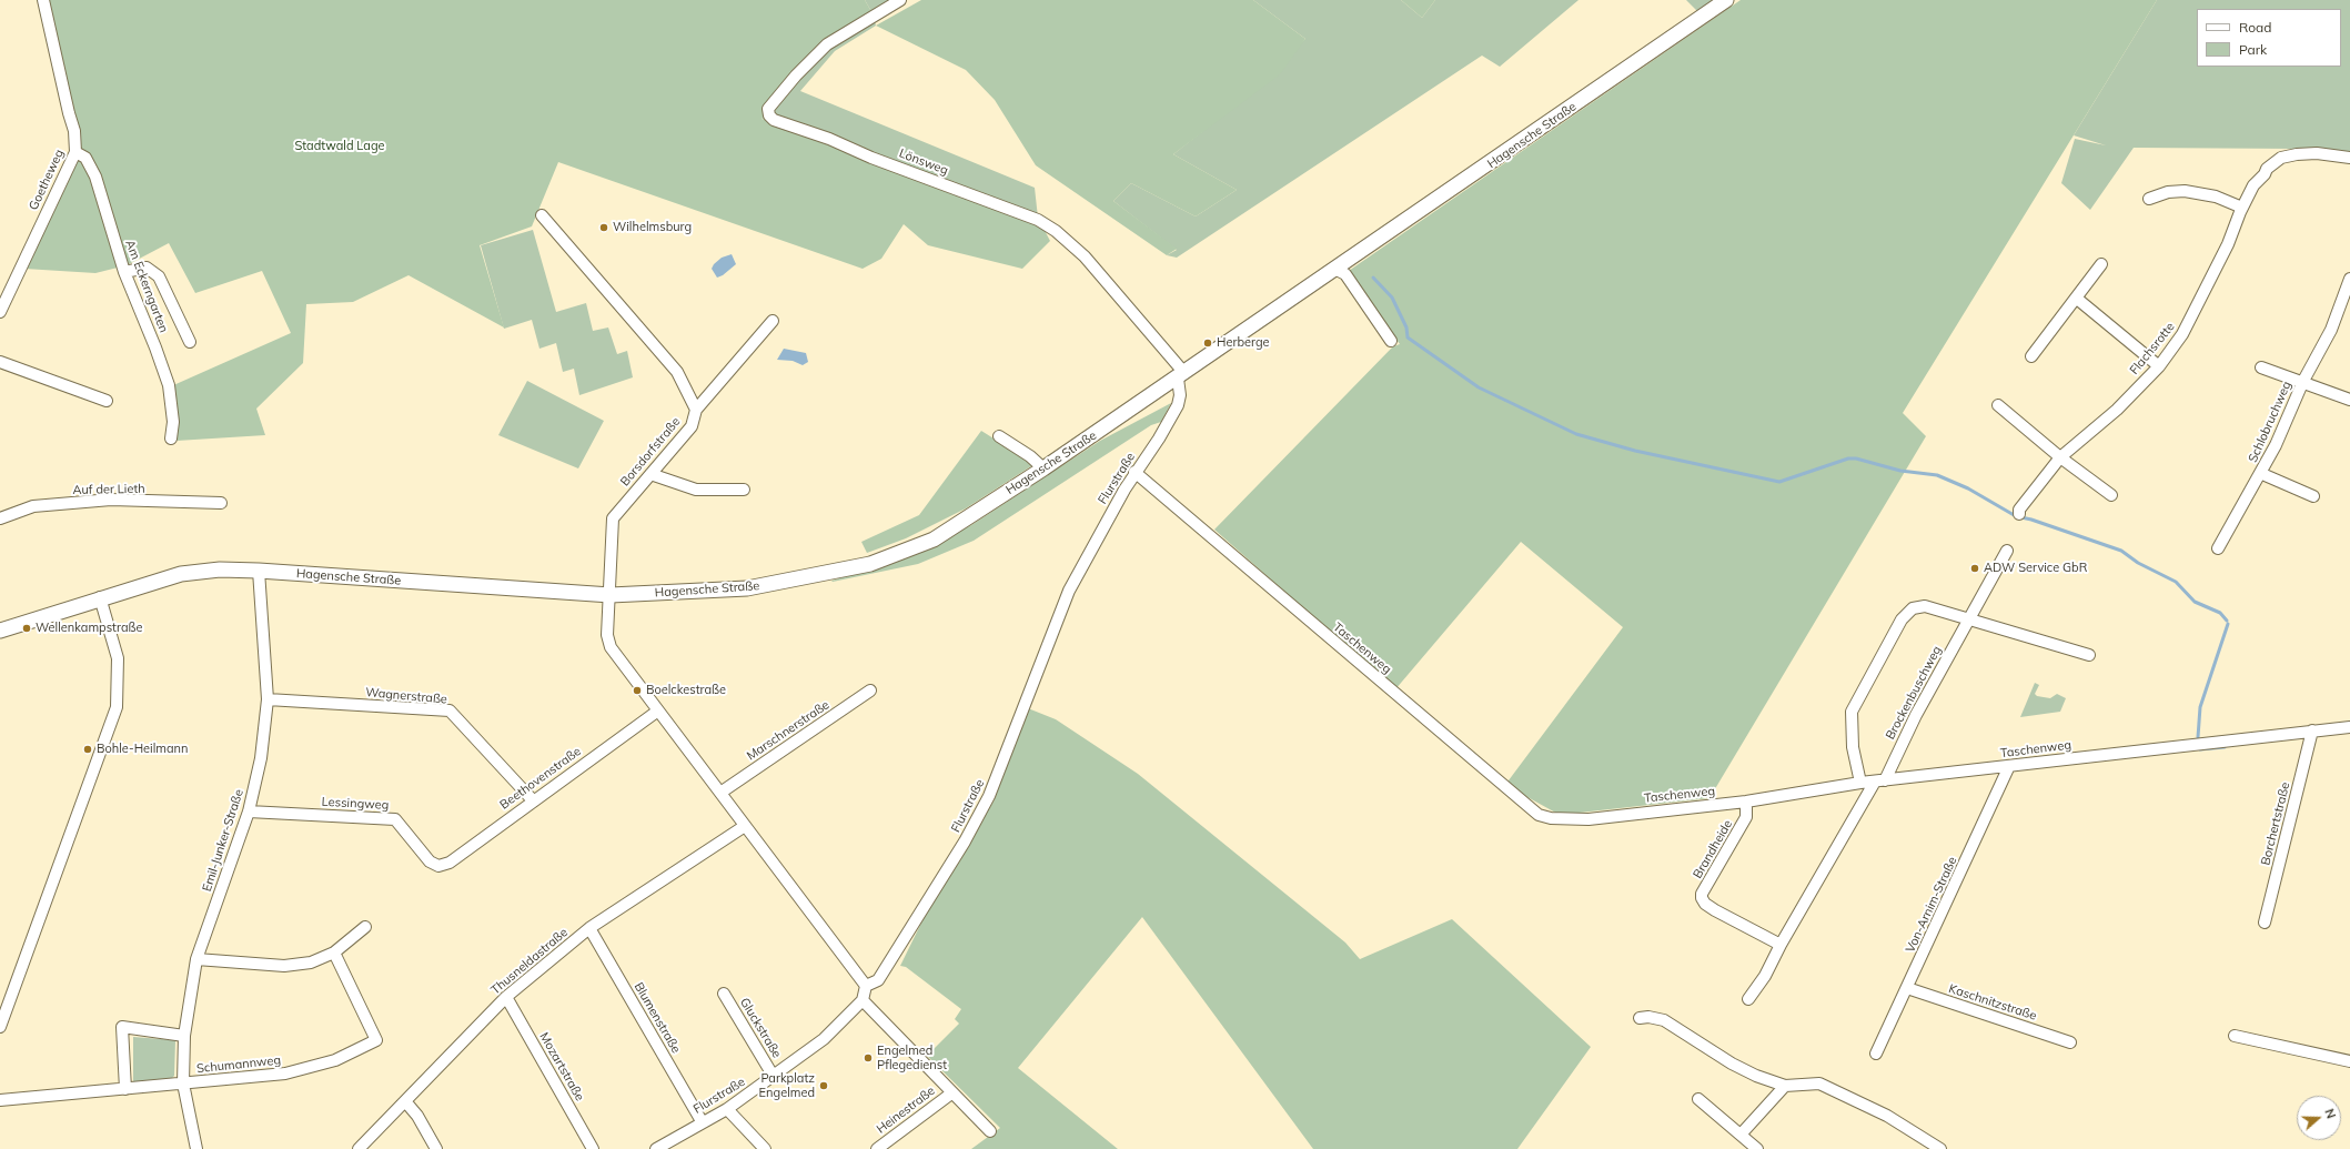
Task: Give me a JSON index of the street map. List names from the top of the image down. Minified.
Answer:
{"streets":{"street":["Hagensche Straße","Lönsweg","Goetheweg","Am Eckerngarten","Flachsrotte","Schlobruchweg","Borsdorfstraße","Flurstraße","Auf der Lieth","Taschenweg","Brockenbuschweg","Wagnerstraße","Marschnerstraße","Beethovenstraße","Lessingweg","Borchertstraße","Emil-Junker-Straße","Brandheide","Von-Arnim-Straße","Thusneldastraße","Kaschnitzstraße","Blumenstraße","Gluckstraße","Schumannweg","Mozartstraße","Heinestraße"]},"crossings":[["Hagensche Straße","Lönsweg"],["Hagensche Straße","Borsdorfstraße"],["Hagensche Straße","Flurstraße"],["Hagensche Straße","Emil-Junker-Straße"],["Lönsweg","Flurstraße"],["Goetheweg","Am Eckerngarten"],["Flurstraße","Taschenweg"],["Flurstraße","Blumenstraße"],["Flurstraße","Gluckstraße"],["Taschenweg","Brockenbuschweg"],["Taschenweg","Borchertstraße"],["Taschenweg","Brandheide"],["Taschenweg","Von-Arnim-Straße"],["Wagnerstraße","Beethovenstraße"],["Wagnerstraße","Emil-Junker-Straße"],["Beethovenstraße","Lessingweg"],["Lessingweg","Emil-Junker-Straße"],["Emil-Junker-Straße","Schumannweg"],["Von-Arnim-Straße","Kaschnitzstraße"],["Thusneldastraße","Blumenstraße"],["Thusneldastraße","Mozartstraße"]],"parks":["Stadtwald Lage"],"places":["Wilhelmsburg","Herberge","ADW Service GbR","Wellenkampstraße","Boelckestraße","Bohle-Heilmann","Engelmed Pflegedienst","Parkplatz Engelmed"],"legend":["Road","Park"],"north":"right"}
